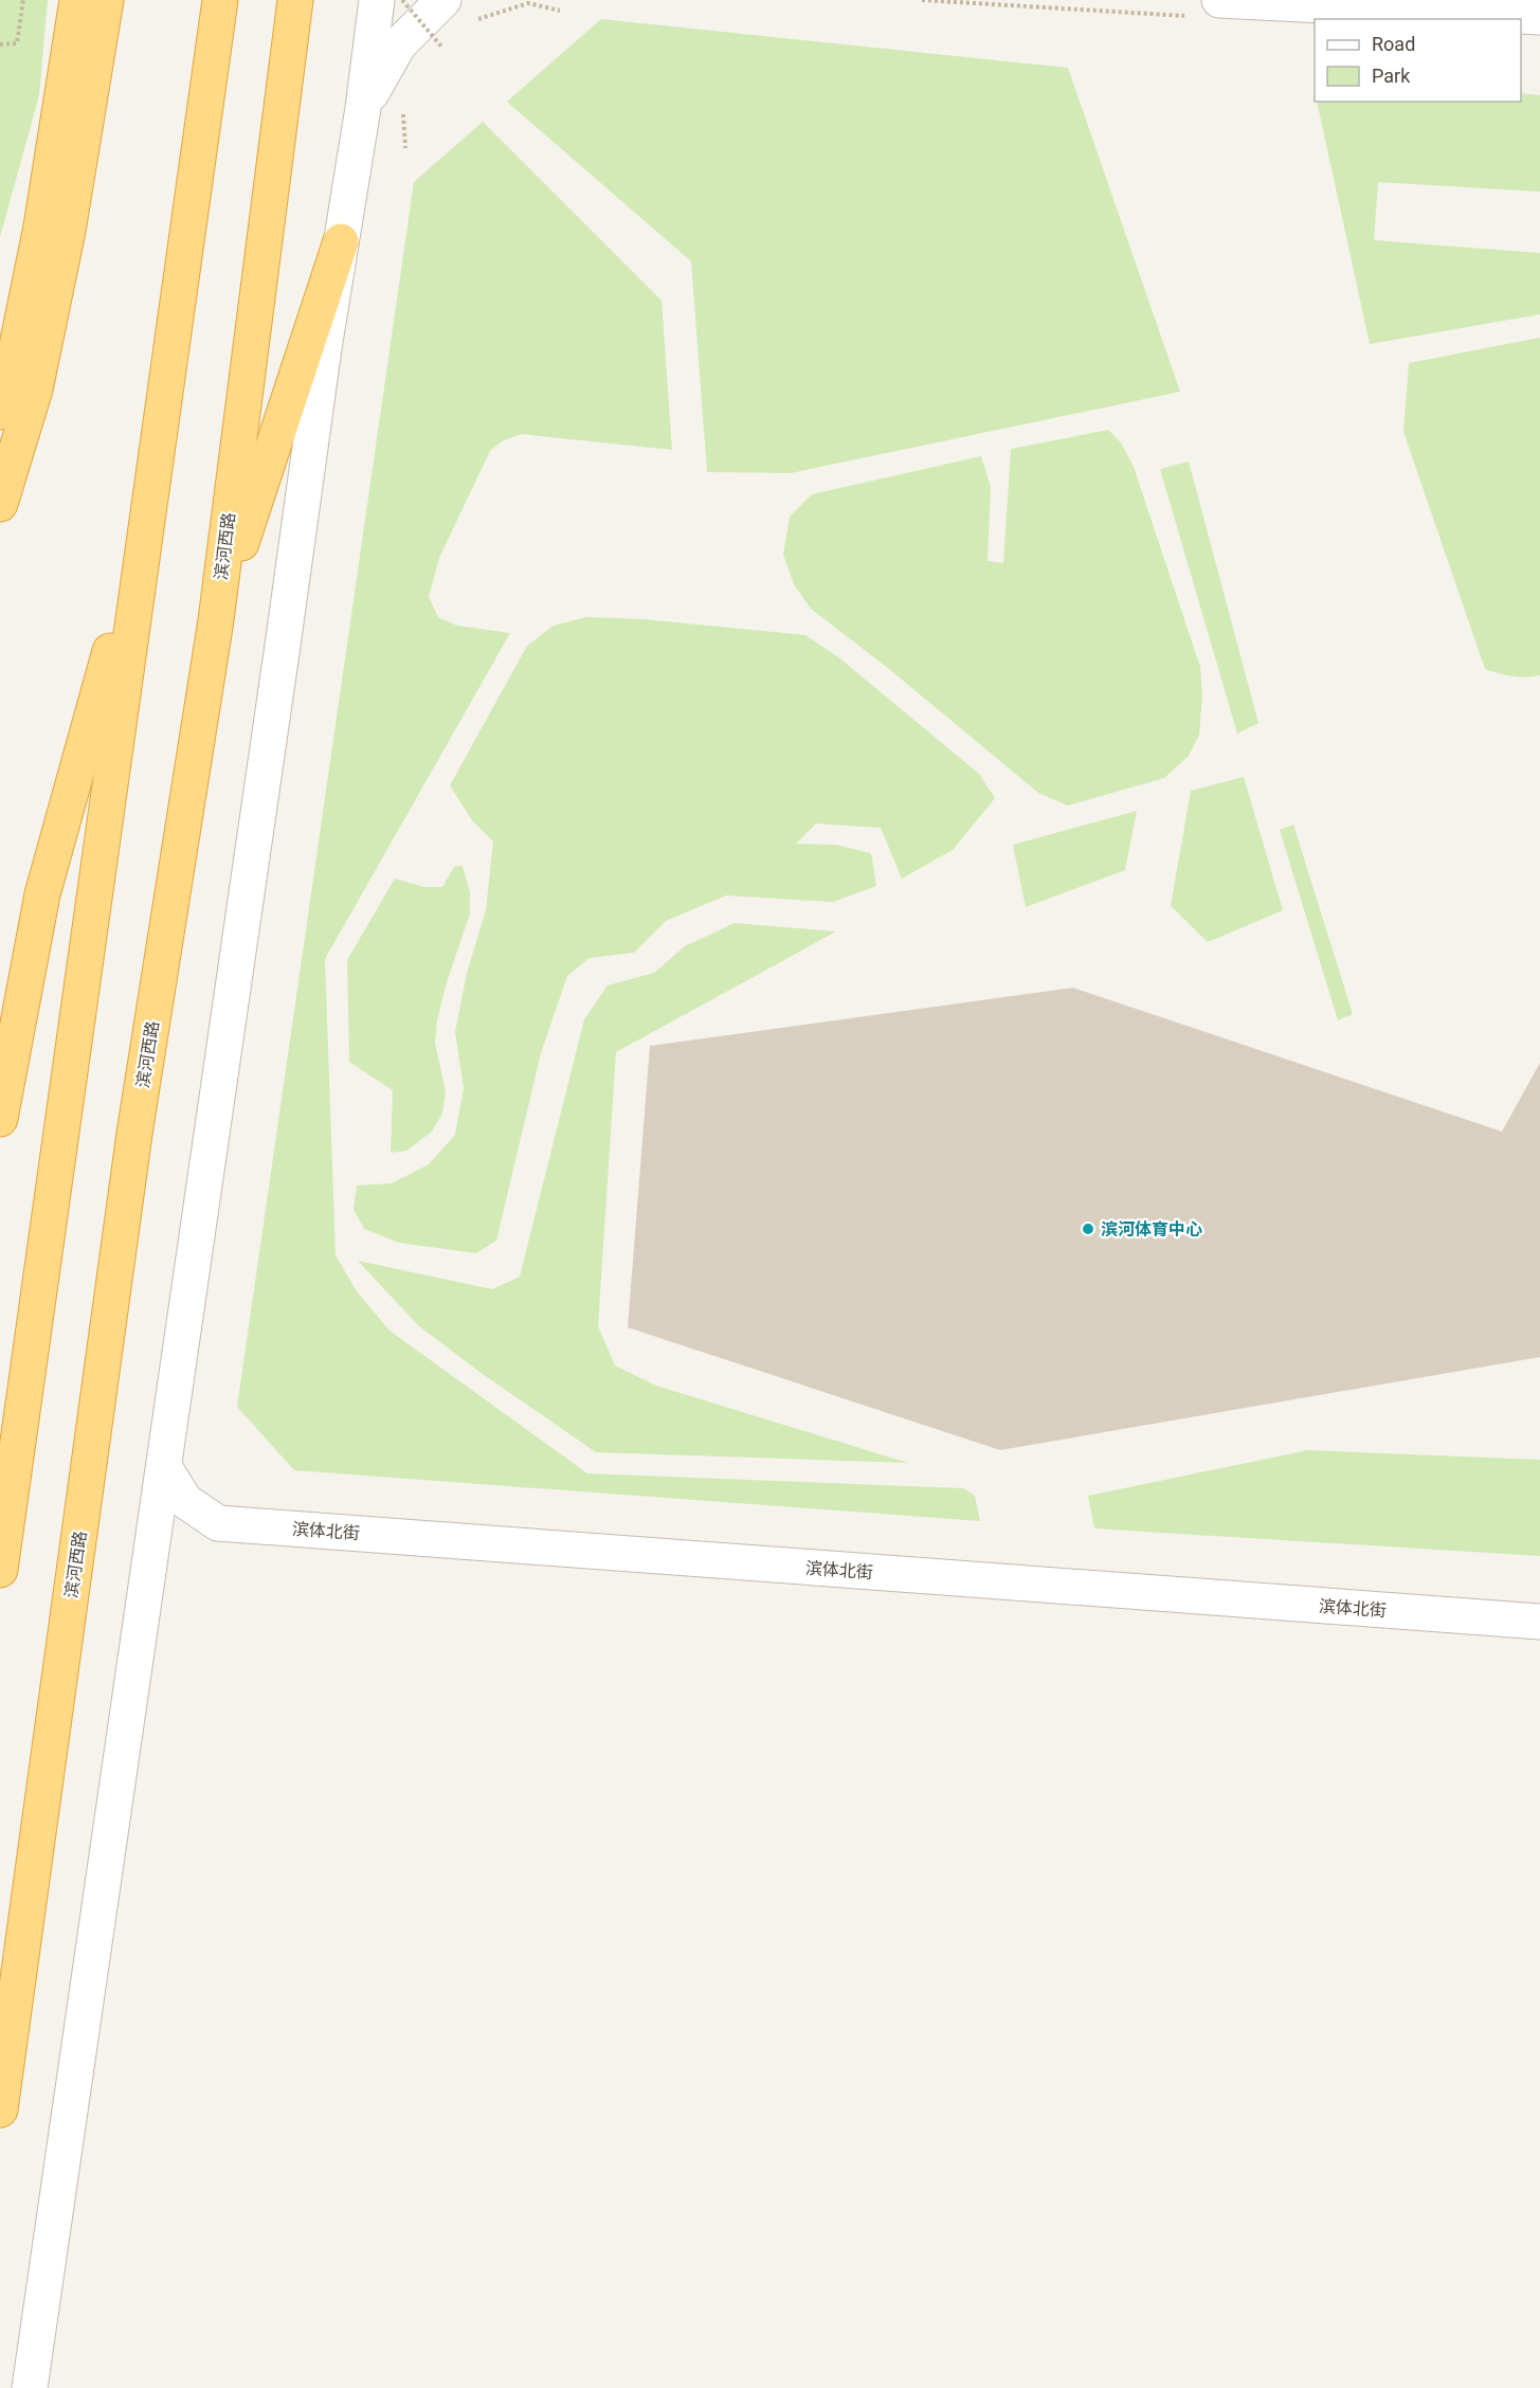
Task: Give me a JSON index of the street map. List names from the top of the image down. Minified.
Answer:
{"streets":{"highway":["滨河西路"],"street":["滨体北街"]},"places":["滨河体育中心"],"legend":["Road","Park"]}
